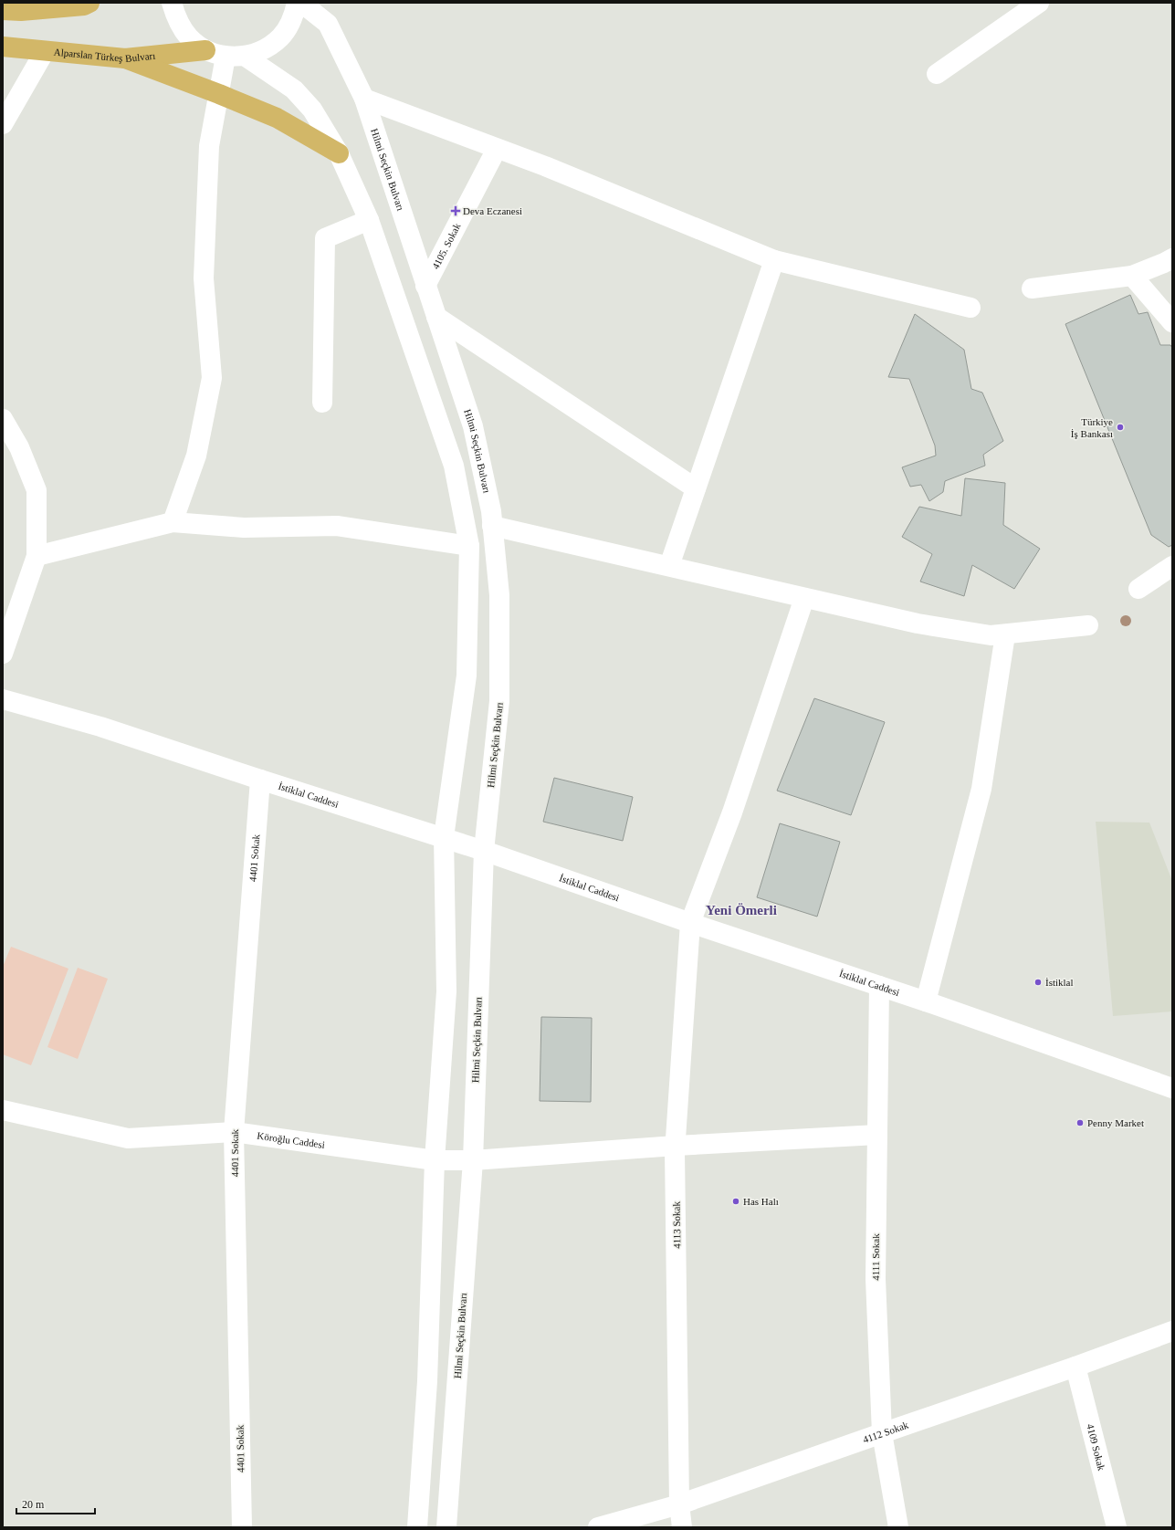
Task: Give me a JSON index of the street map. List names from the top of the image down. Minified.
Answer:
{"streets":{"main road":["Alparslan Türkeş Bulvarı"],"street":["Hilmi Seçkin Bulvarı","4105. Sokak","İstiklal Caddesi","4401 Sokak","Köroğlu Caddesi","4113 Sokak","4111 Sokak","4112 Sokak","4109 Sokak"]},"crossings":[["Hilmi Seçkin Bulvarı","4105. Sokak"],["Hilmi Seçkin Bulvarı","İstiklal Caddesi"],["Hilmi Seçkin Bulvarı","Köroğlu Caddesi"],["İstiklal Caddesi","4401 Sokak"],["İstiklal Caddesi","4113 Sokak"],["İstiklal Caddesi","4111 Sokak"],["4401 Sokak","Köroğlu Caddesi"],["Köroğlu Caddesi","4113 Sokak"],["Köroğlu Caddesi","4111 Sokak"],["4113 Sokak","4112 Sokak"],["4111 Sokak","4112 Sokak"],["4112 Sokak","4109 Sokak"]],"districts":["Yeni Ömerli"],"places":{"health":["Deva Eczanesi"],"other":["Türkiye İş Bankası","İstiklal","Penny Market","Has Halı"]},"scale_bar":"20 m"}
